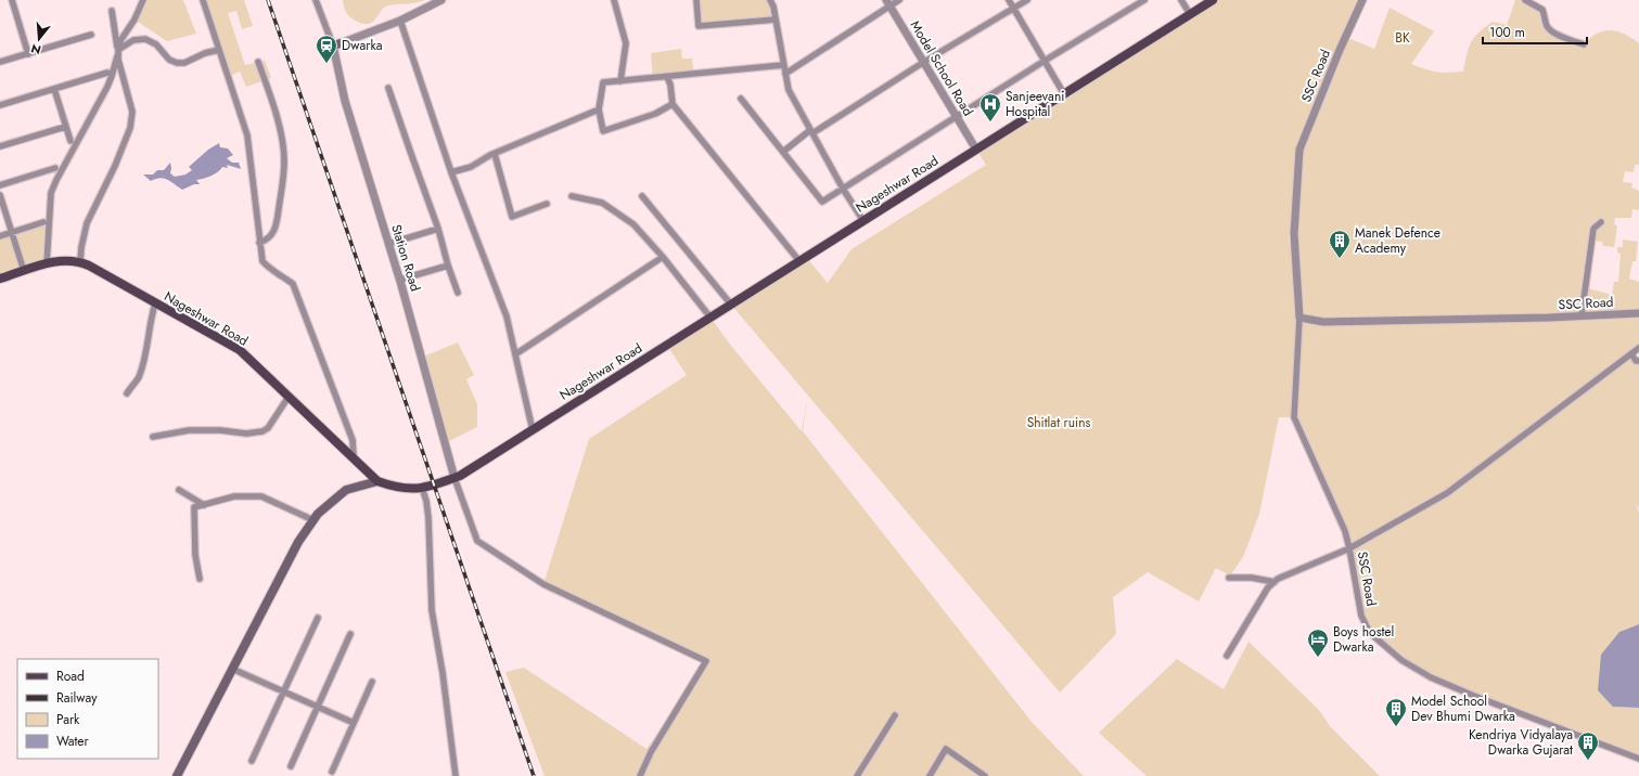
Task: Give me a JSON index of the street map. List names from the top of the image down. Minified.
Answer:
{"streets":{"main road":["Nageshwar Road"],"street":["Model School Road","SSC Road","Station Road"]},"crossings":[["Model School Road","Nageshwar Road"],["Nageshwar Road","Station Road"]],"parks":["BK","Shitlat ruins"],"places":{"station":["Dwarka"],"hospital":["Sanjeevani Hospital"],"building":["Manek Defence Academy","Model School Dev Bhumi Dwarka","Kendriya Vidyalaya Dwarka Gujarat"],"hotel":["Boys hostel Dwarka"]},"legend":["Road","Railway","Park","Water"],"scale_bar":"100 m","north":"bottom"}
